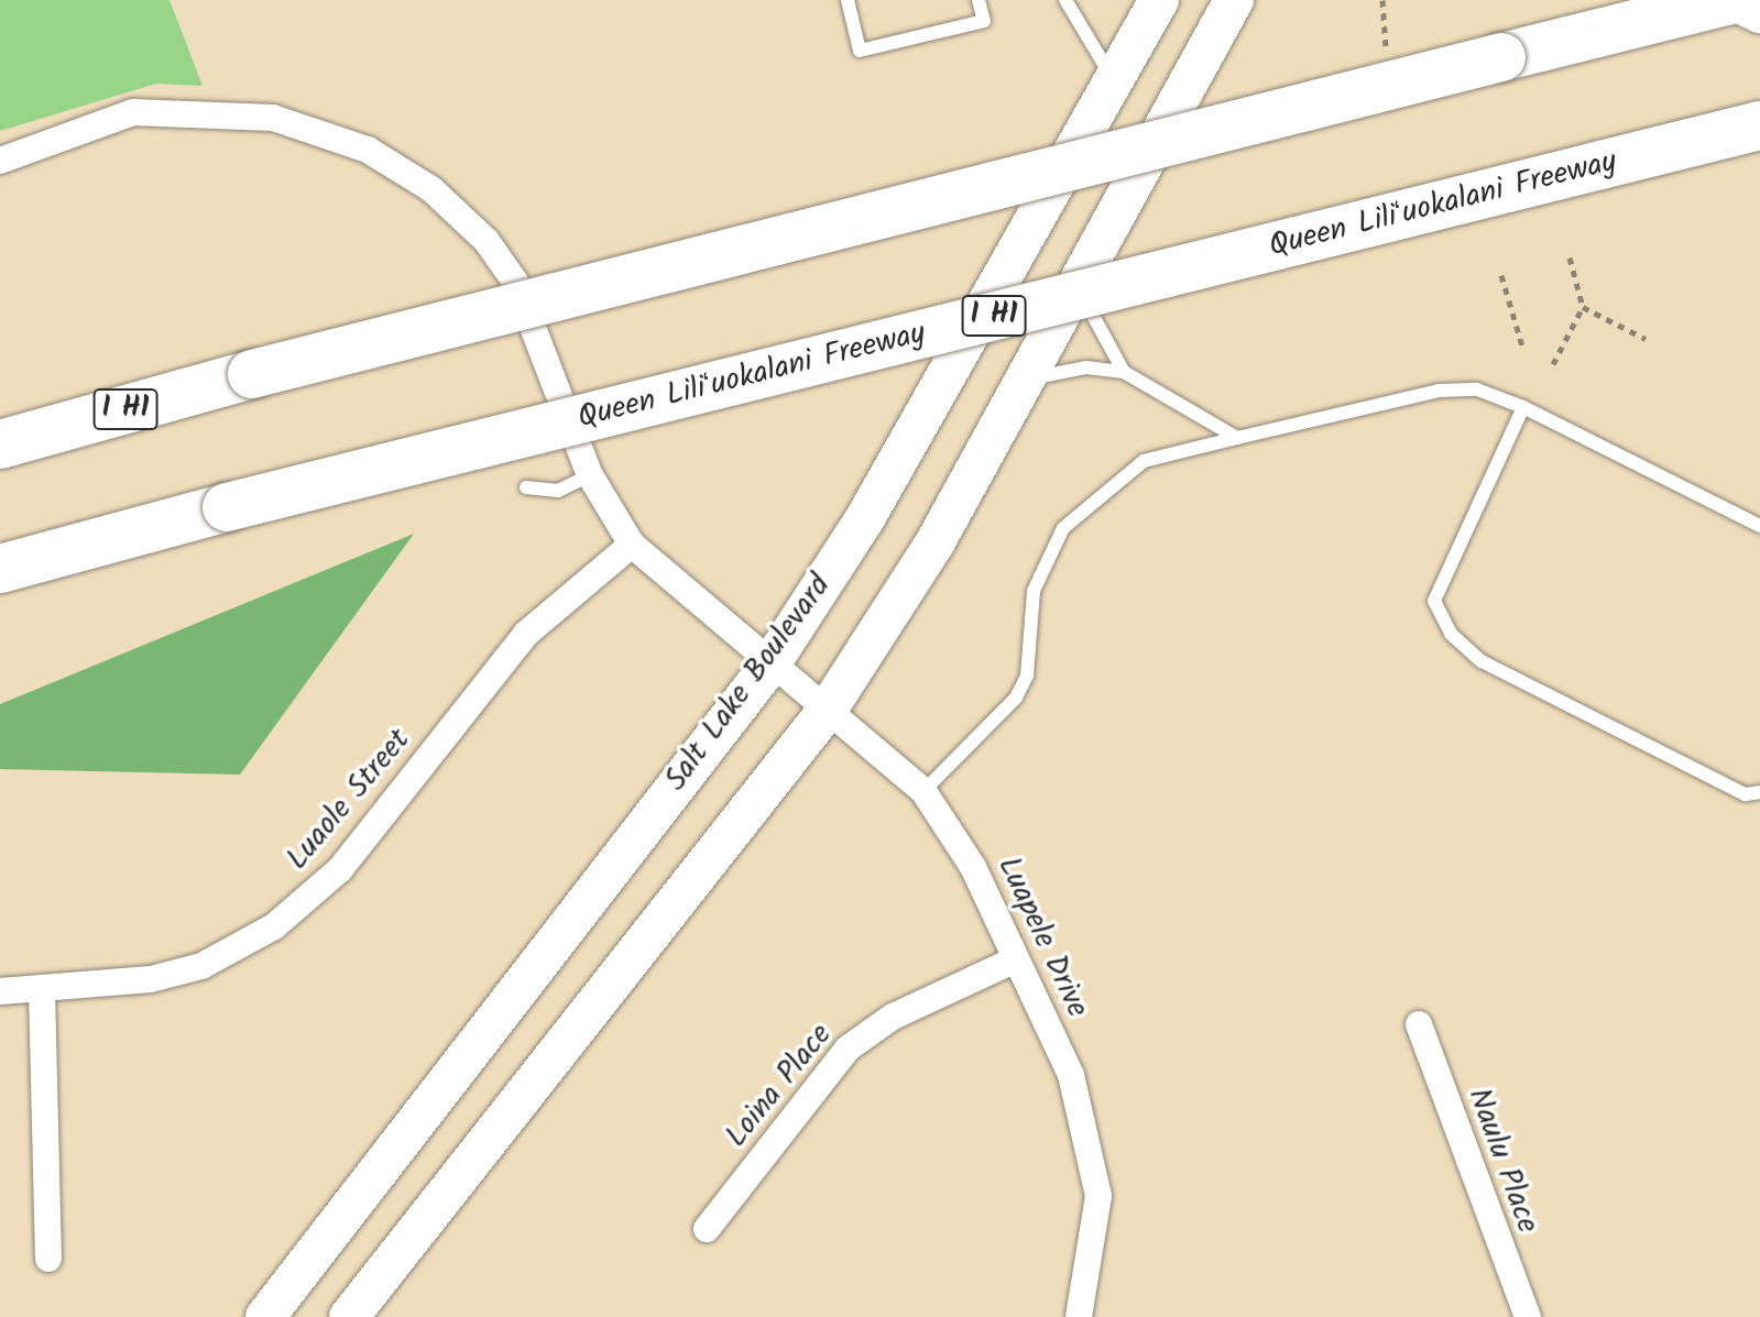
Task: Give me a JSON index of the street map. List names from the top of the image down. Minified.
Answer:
{"streets":{"highway":["Queen Liliʻuokalani Freeway","I H1"],"main road":["Salt Lake Boulevard"],"street":["Luaole Street","Luapele Drive","Loina Place","Naulu Place"]},"crossings":[["Salt Lake Boulevard","Luapele Drive"],["Luaole Street","Luapele Drive"],["Luapele Drive","Loina Place"]]}
